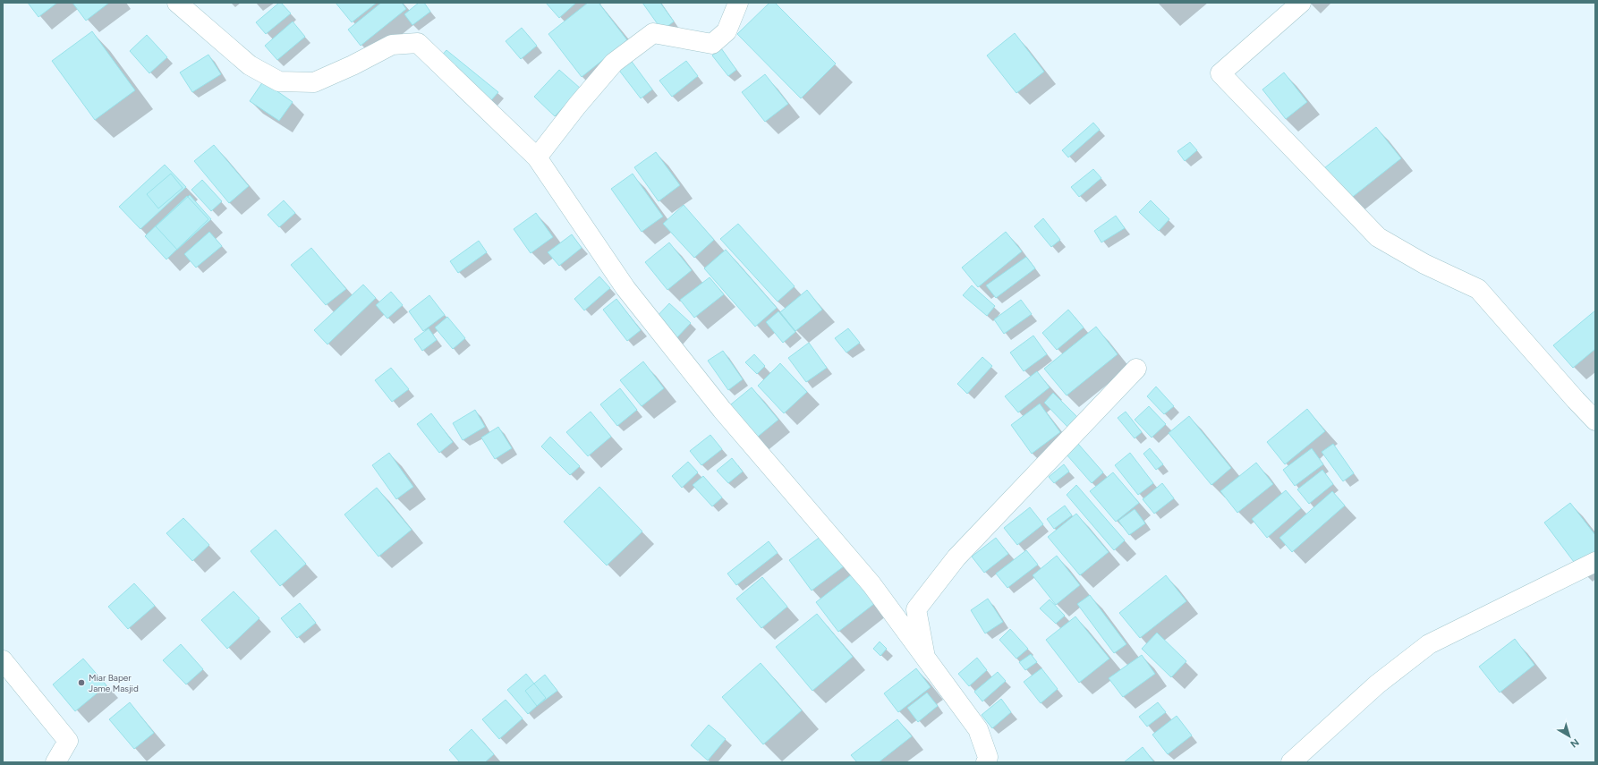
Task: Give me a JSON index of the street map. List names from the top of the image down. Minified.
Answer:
{"places":["Miar Baper Jame Masjid"],"north":"bottom right"}
